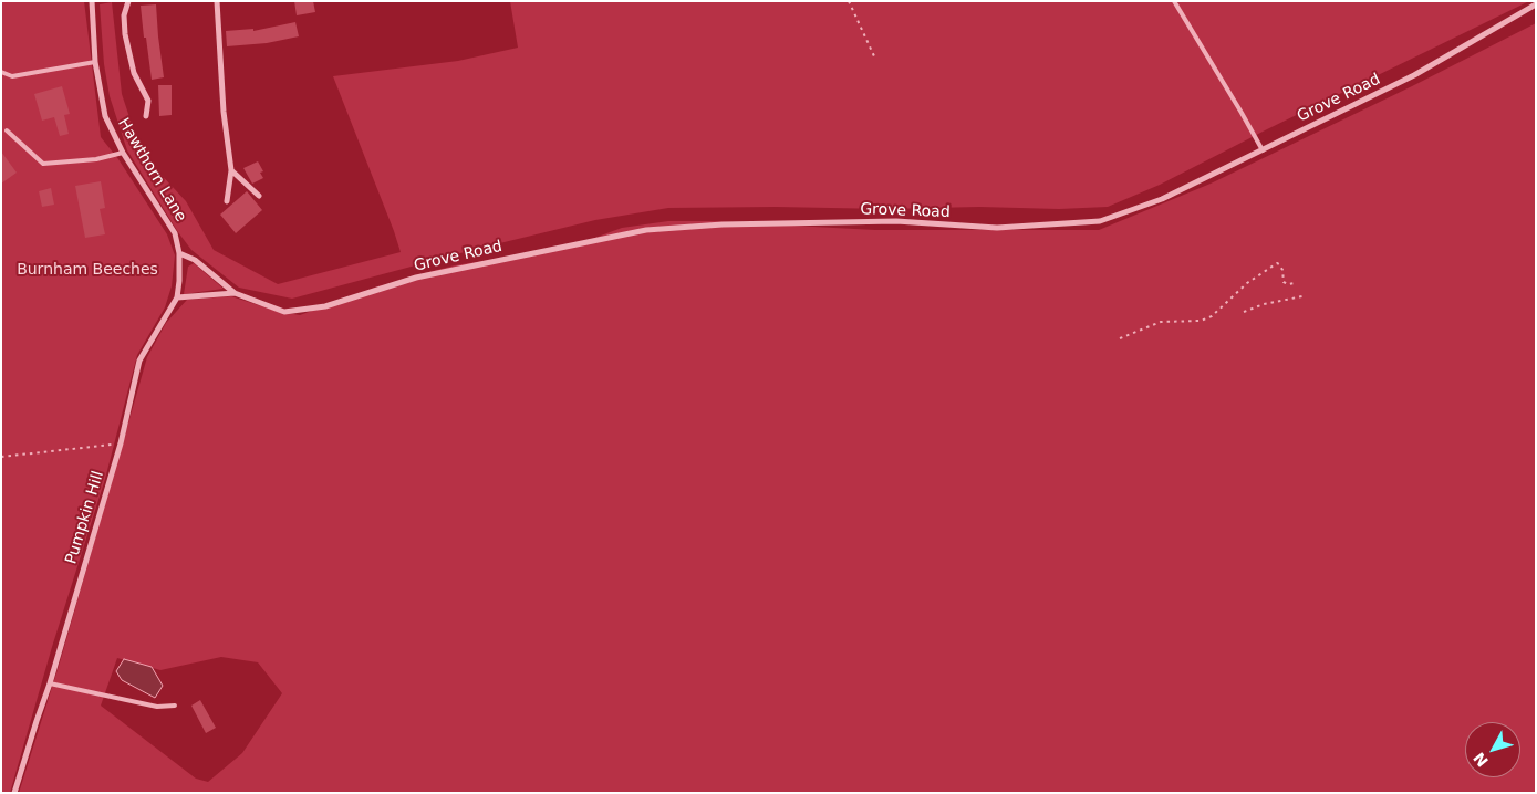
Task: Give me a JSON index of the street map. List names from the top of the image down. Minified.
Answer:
{"streets":{"street":["Grove Road","Hawthorn Lane","Pumpkin Hill"]},"crossings":[["Grove Road","Hawthorn Lane"],["Grove Road","Pumpkin Hill"],["Hawthorn Lane","Pumpkin Hill"]],"parks":["Burnham Beeches"],"north":"bottom left"}
